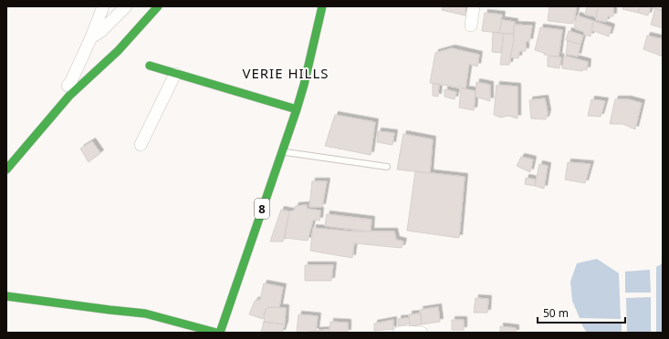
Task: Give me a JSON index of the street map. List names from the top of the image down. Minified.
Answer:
{"streets":{"street":["8"]},"districts":["VERIE HILLS"],"scale_bar":"50 m"}
